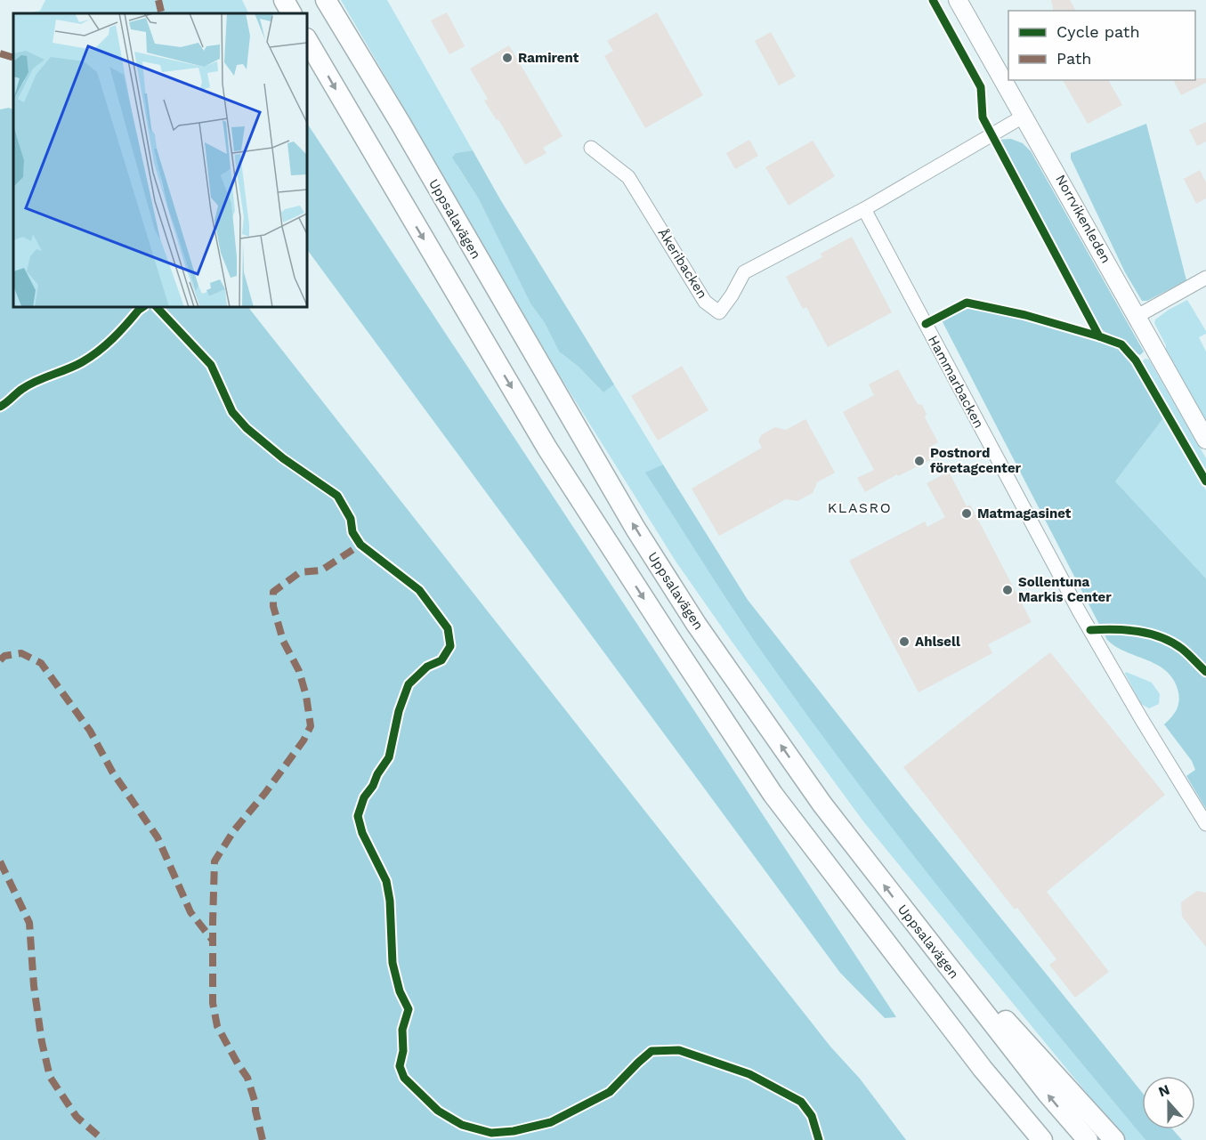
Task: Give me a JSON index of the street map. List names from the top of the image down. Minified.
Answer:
{"streets":{"highway":["Uppsalavägen"],"main road":["Norrvikenleden"],"street":["Åkeribacken","Hammarbacken"]},"crossings":[["Åkeribacken","Hammarbacken"]],"districts":["KLASRO"],"places":["Ramirent","Postnord företagcenter","Matmagasinet","Sollentuna Markis Center","Ahlsell"],"legend":["Cycle path","Path"],"north":"top"}
